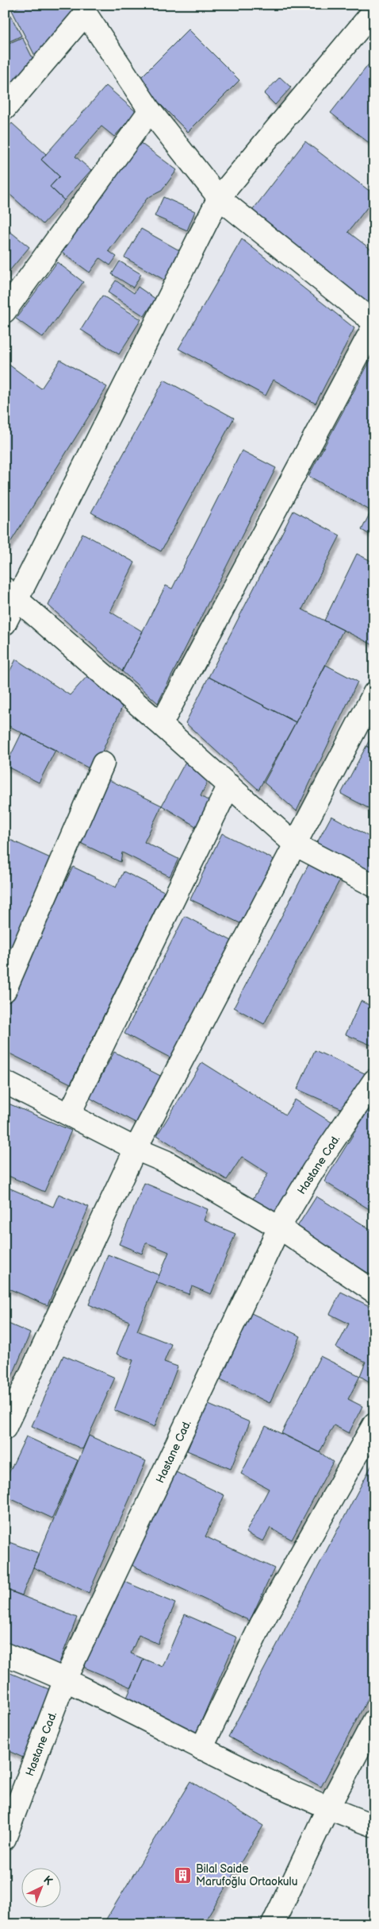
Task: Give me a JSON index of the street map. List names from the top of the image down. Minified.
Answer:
{"streets":{"street":["Hastane Cad."]},"places":{"building":["Bilal Saide Marufoğlu Ortaokulu"]},"north":"top right"}
